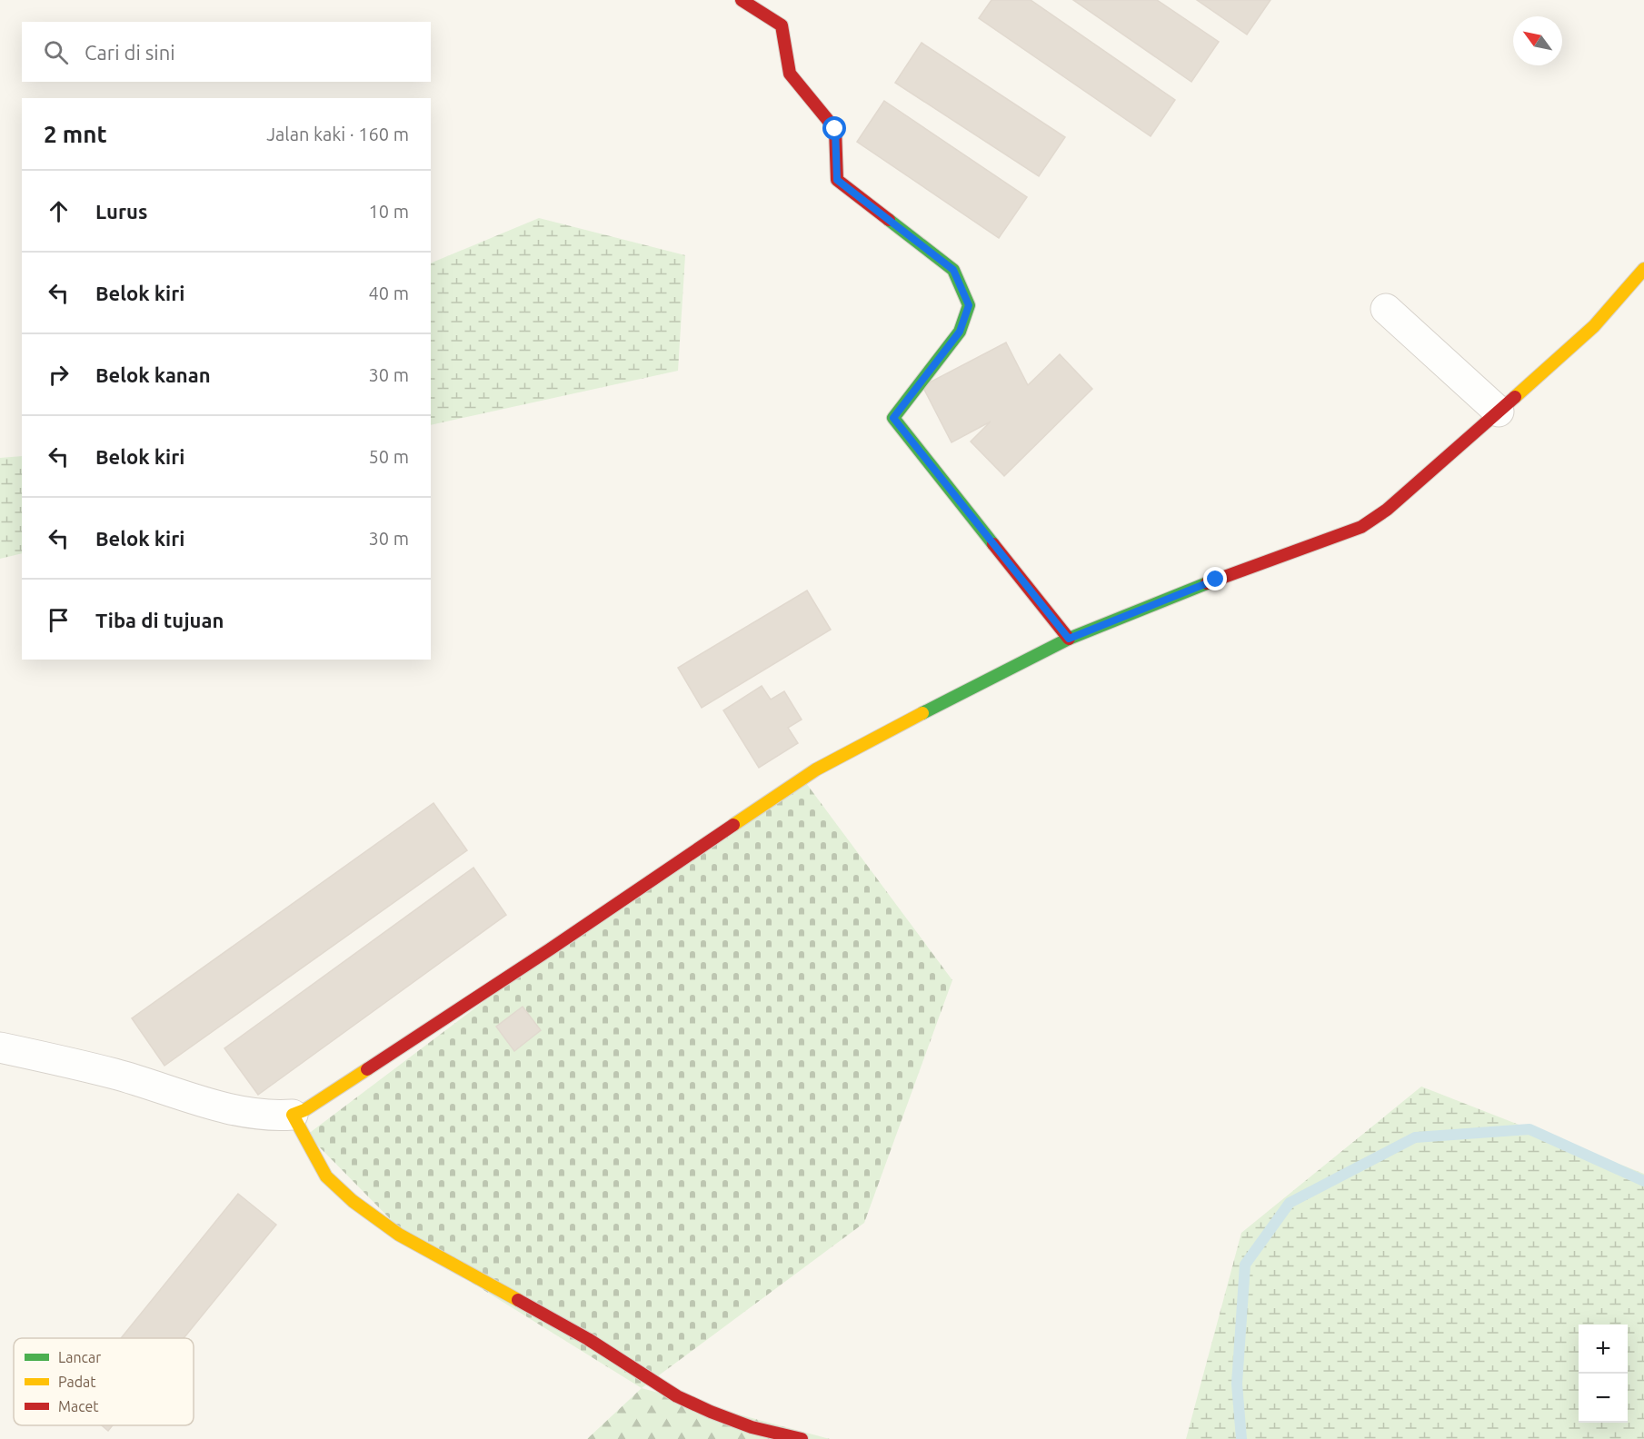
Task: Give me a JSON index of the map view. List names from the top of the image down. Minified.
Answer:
{"legend":["Lancar","Padat","Macet"],"north":"top left","page":{"search":"Cari di sini","heading":["2 mnt","Jalan kaki · 160 m"],"list":[["Lurus","10 m"],["Belok kiri","40 m"],["Belok kanan","30 m"],["Belok kiri","50 m"],["Belok kiri","30 m"],"Tiba di tujuan"],"map_buttons":["+","−"]}}
